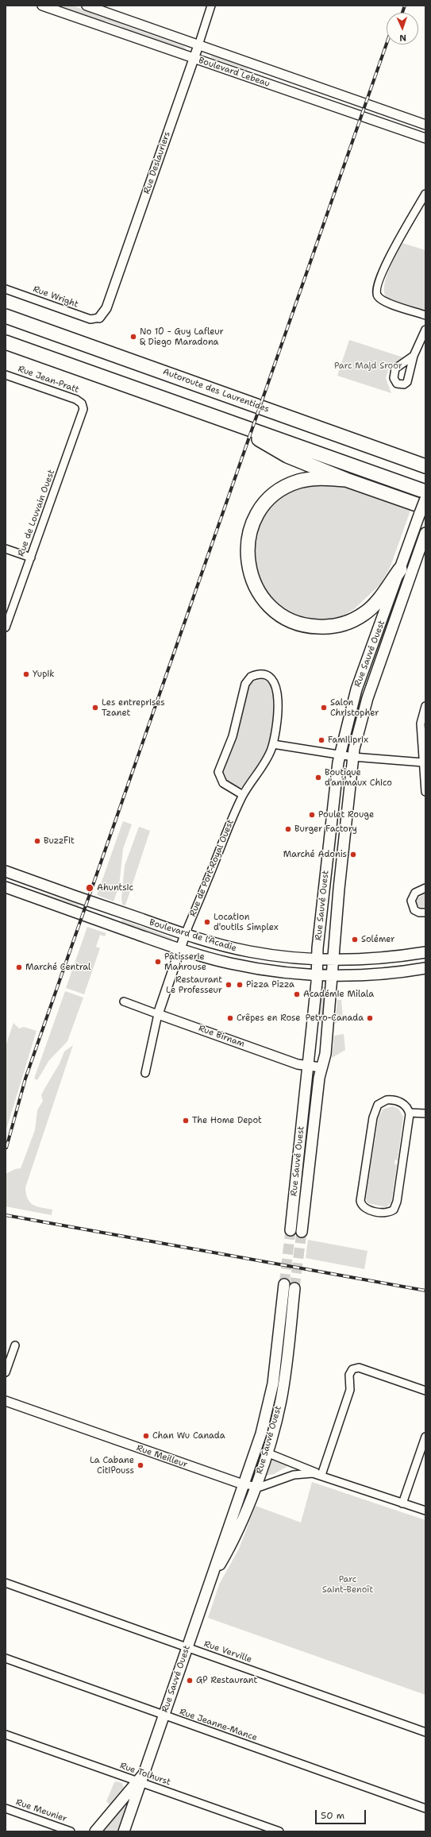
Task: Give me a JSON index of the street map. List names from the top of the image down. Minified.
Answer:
{"streets":{"highway":["Autoroute des Laurentides"],"main road":["Rue Sauvé Ouest","Boulevard de l'Acadie"],"street":["Boulevard Lebeau","Rue Deslauriers","Rue Wright","Rue Jean-Pratt","Rue de Louvain Ouest","Rue de Port-Royal Ouest","Rue Birnam","Rue Meilleur","Rue Verville","Rue Jeanne-Mance","Rue Tolhurst","Rue Meunier"]},"crossings":[["Boulevard Lebeau","Rue Deslauriers"],["Rue Deslauriers","Rue Wright"],["Rue Jean-Pratt","Rue de Louvain Ouest"],["Rue Sauvé Ouest","Boulevard de l'Acadie"],["Rue Sauvé Ouest","Rue Birnam"],["Rue Sauvé Ouest","Rue Meilleur"],["Rue Sauvé Ouest","Rue Verville"],["Rue Sauvé Ouest","Rue Jeanne-Mance"],["Rue Sauvé Ouest","Rue Tolhurst"],["Rue de Port-Royal Ouest","Boulevard de l'Acadie"],["Rue de Port-Royal Ouest","Rue Birnam"]],"parks":["Parc Majd Sroor","Parc Saint-Benoît"],"places":["No 10 - Guy Lafleur & Diego Maradona","Yupik","Les entreprises Tzanet","Salon Christopher","Familiprix","Boutique d'animaux Chico","Poulet Rouge","Burger Factory","BuzzFit","Marché Adonis","Ahuntsic","Location d'outils Simplex","Solémer","Pâtisserie Mahrouse","Marché Central","Restaurant Le Professeur","Pizza Pizza","Académie Milala","Crêpes en Rose","Petro-Canada","The Home Depot","Chan Wu Canada","La Cabane CitiPouss","GP Restaurant"],"scale_bar":"50 m","north":"bottom"}
